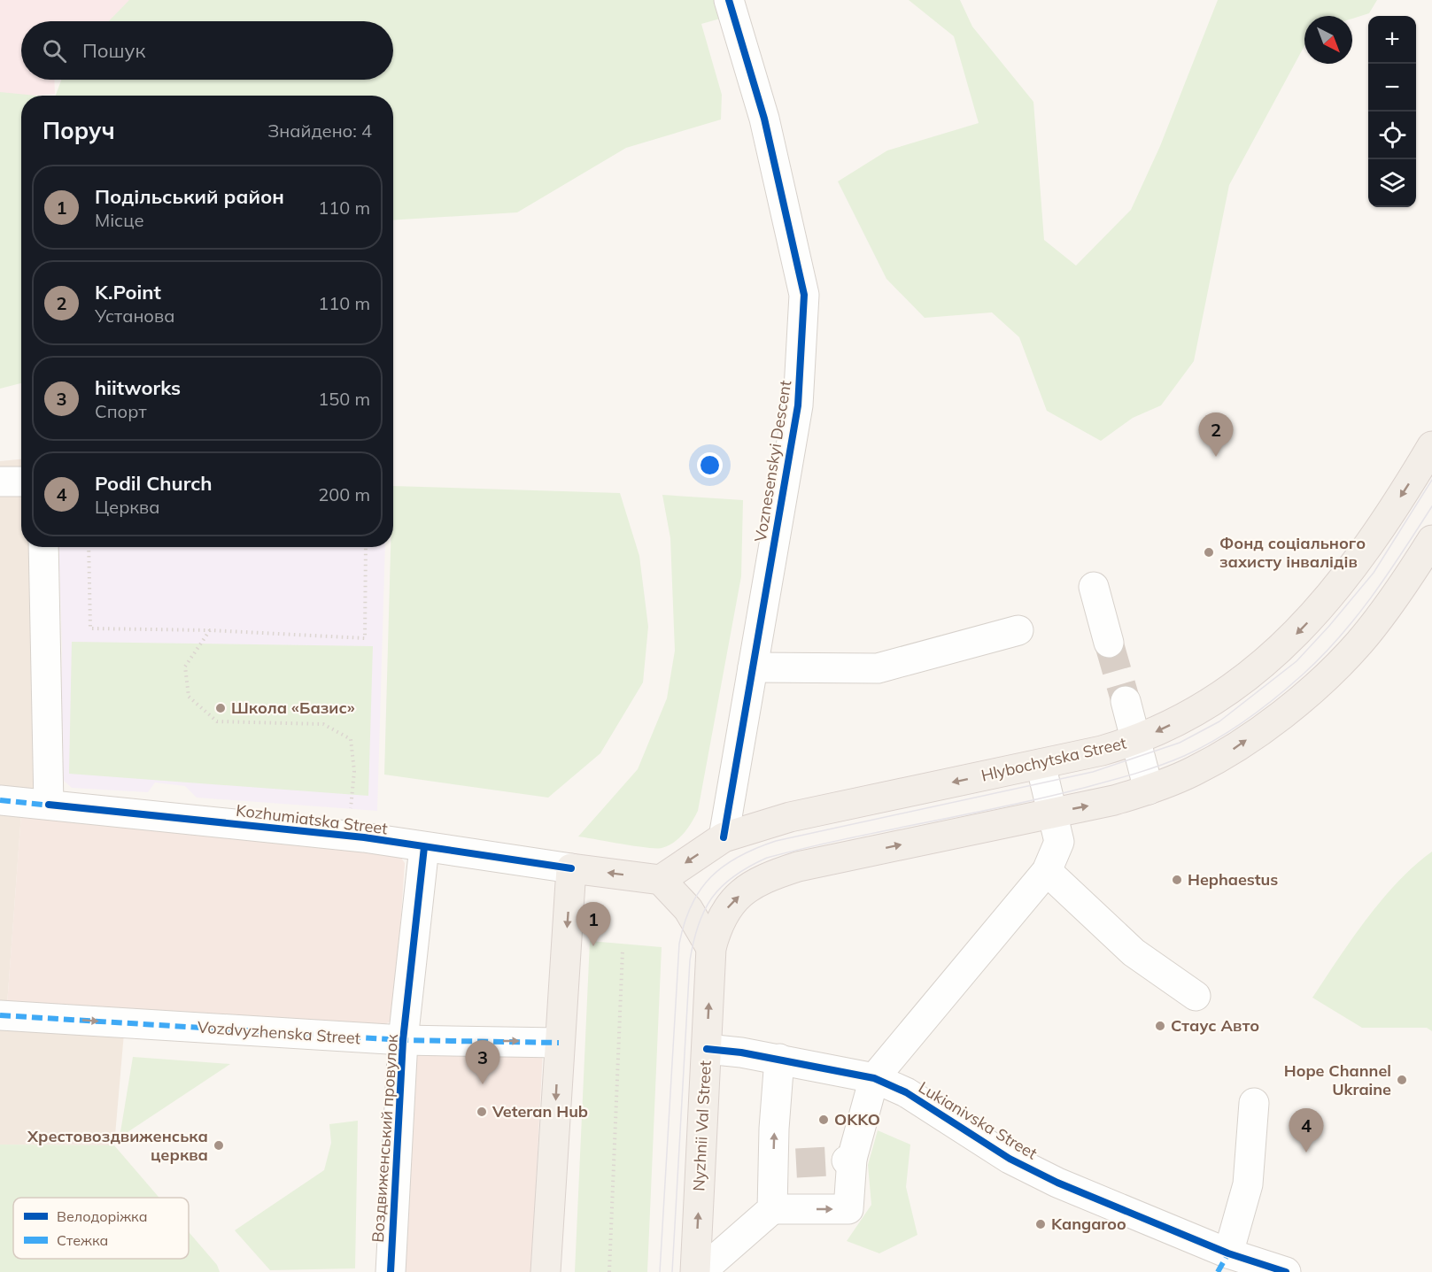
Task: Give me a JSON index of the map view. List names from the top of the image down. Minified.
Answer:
{"streets":{"main road":["Hlybochytska Street","Nyzhnii Val Street"],"street":["Voznesenskyi Descent","Kozhumiatska Street","Vozdvyzhenska Street","Lukianivska Street","Воздвиженський провулок"]},"crossings":[["Voznesenskyi Descent","Hlybochytska Street"],["Kozhumiatska Street","Воздвиженський провулок"],["Vozdvyzhenska Street","Воздвиженський провулок"],["Lukianivska Street","Nyzhnii Val Street"]],"one_way":["Vozdvyzhenska Street"],"places":["Фонд соціального захисту інвалідів","Школа «Базис»","Hephaestus","Стаус Авто","Hope Channel Ukraine","Veteran Hub","OKKO","Хрестовоздвиженська церква","Kangaroo"],"legend":["Велодоріжка","Стежка"],"north":"bottom right","page":{"map_buttons":["+","−"],"search":"Пошук","heading":["Поруч","Знайдено: 4"],"list":[{"mark":"1","name":"Подільський район","note":"Місце","value":"110 m"},{"mark":"2","name":"K.Point","note":"Установа","value":"110 m"},{"mark":"3","name":"hiitworks","note":"Спорт","value":"150 m"},{"mark":"4","name":"Podil Church","note":"Церква","value":"200 m"}],"pins":["2","1","3","4"]}}
